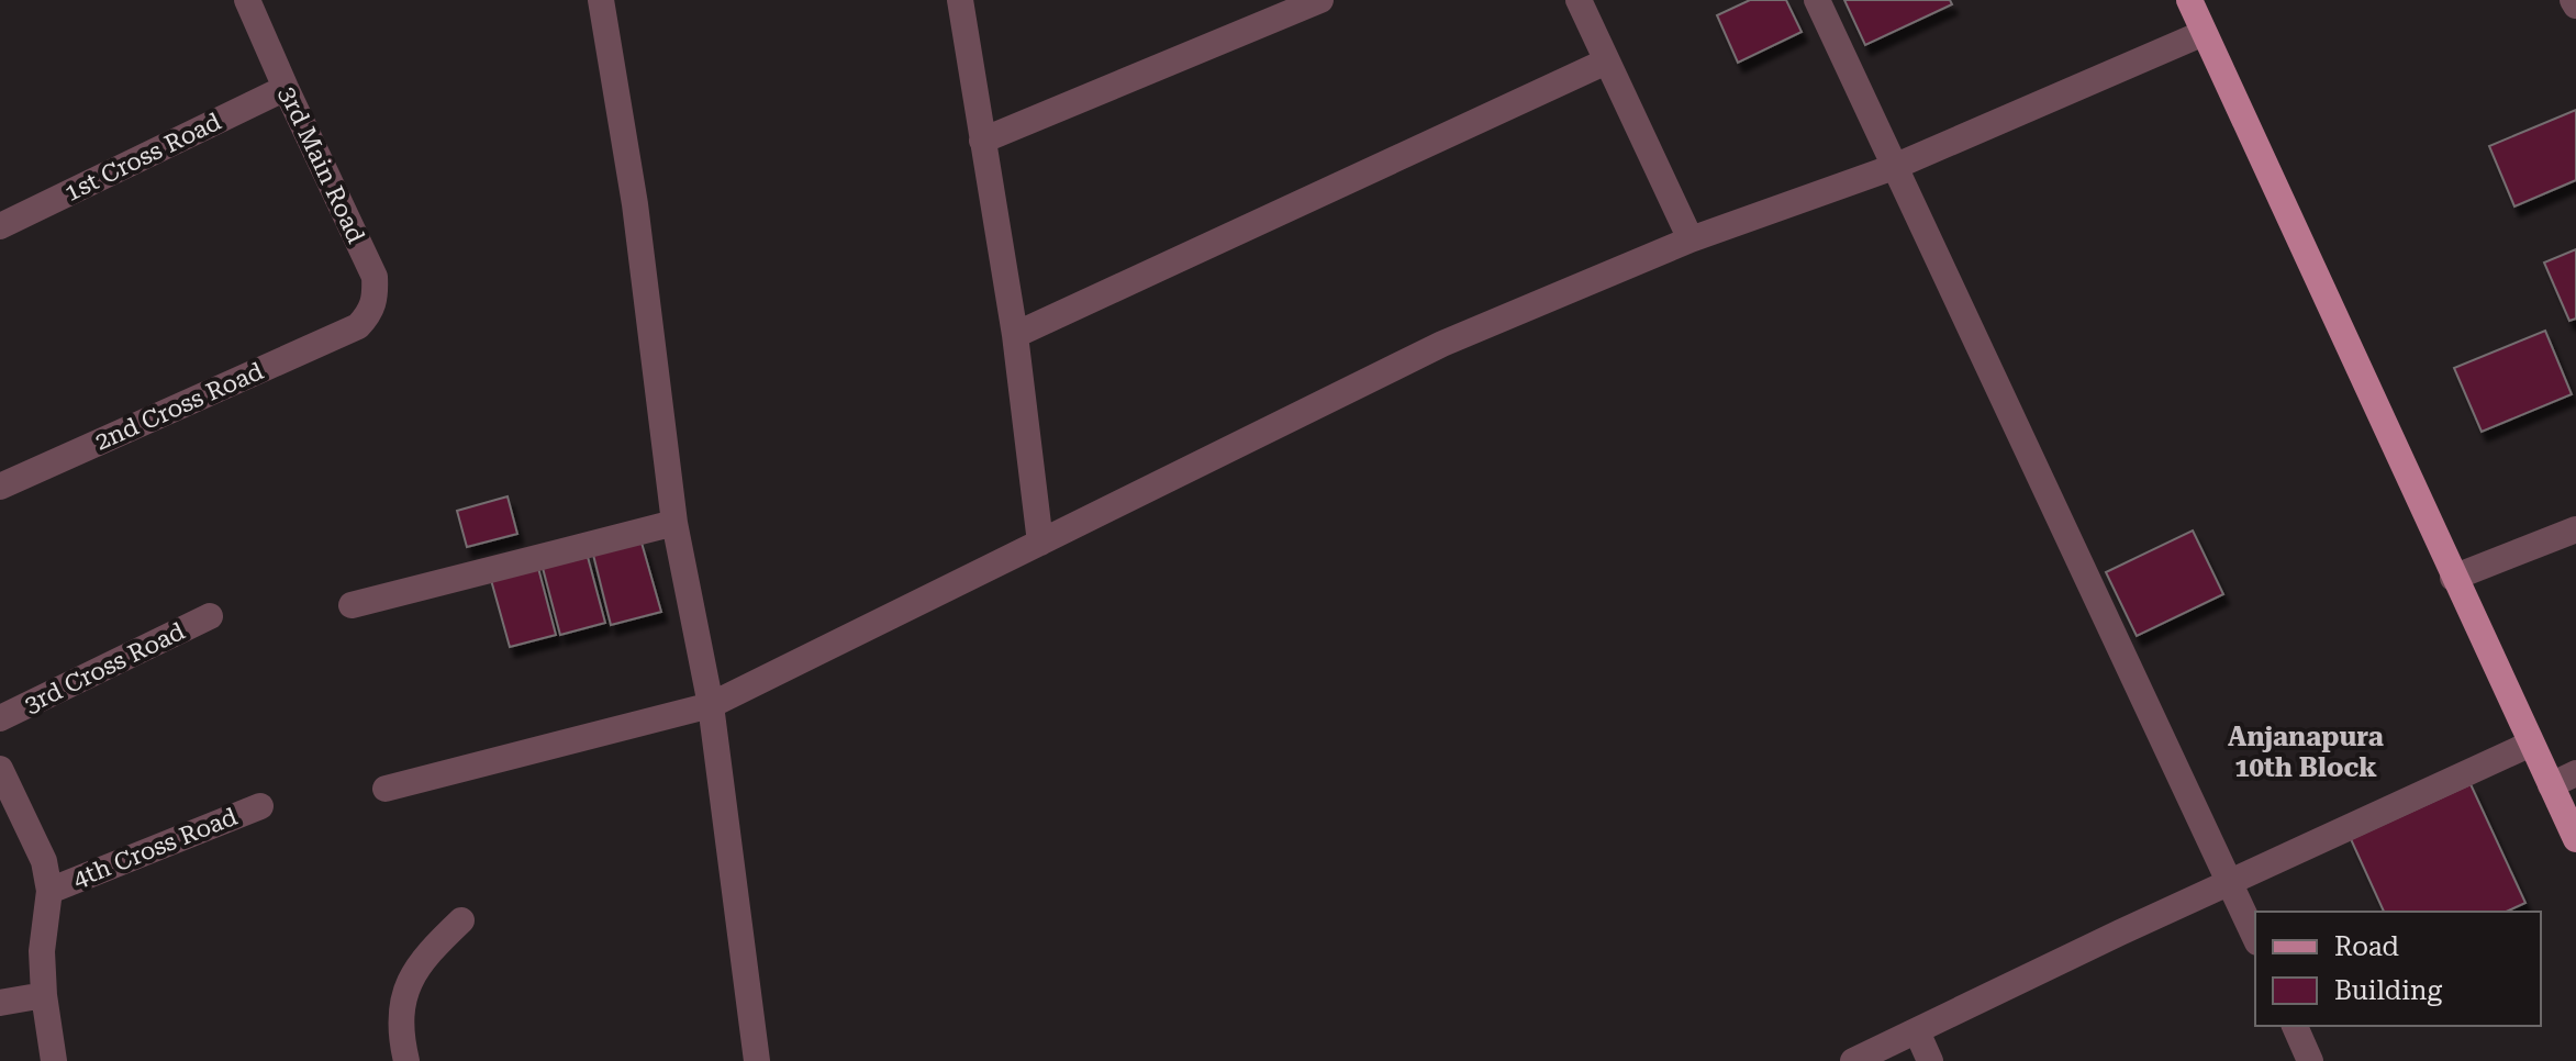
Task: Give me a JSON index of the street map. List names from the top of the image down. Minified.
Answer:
{"streets":{"street":["1st Cross Road","3rd Main Road","2nd Cross Road","3rd Cross Road","4th Cross Road"]},"crossings":[["1st Cross Road","3rd Main Road"],["3rd Main Road","2nd Cross Road"]],"districts":["Anjanapura 10th Block"],"legend":["Road","Building"]}
